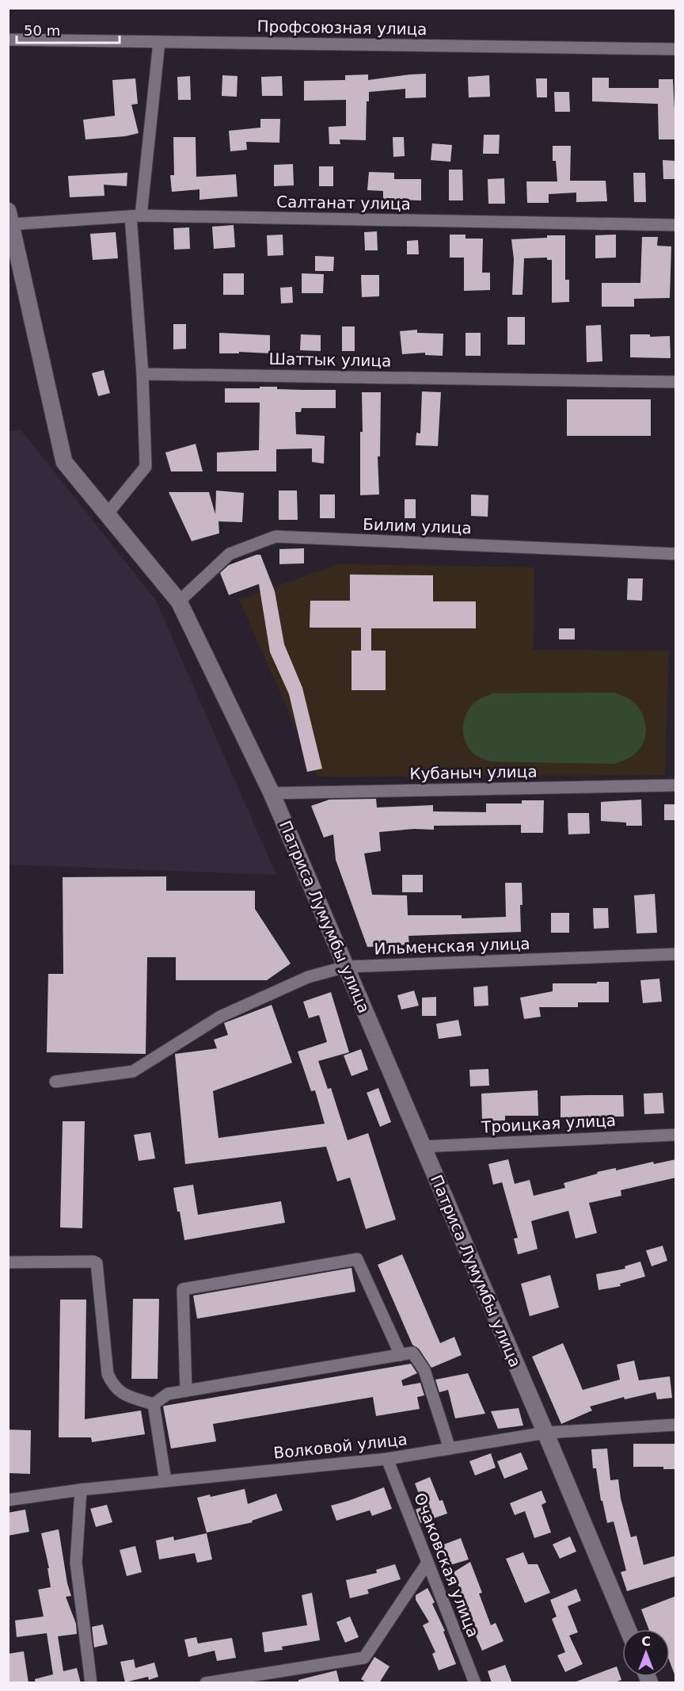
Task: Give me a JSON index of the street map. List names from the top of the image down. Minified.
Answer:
{"streets":{"street":["Профсоюзная улица","Салтанат улица","Шаттык улица","Билим улица","Кубаныч улица","Патриса Лумумбы улица","Ильменская улица","Троицкая улица","Волковой улица","Очаковская улица"]},"crossings":[["Салтанат улица","Патриса Лумумбы улица"],["Билим улица","Патриса Лумумбы улица"],["Кубаныч улица","Патриса Лумумбы улица"],["Патриса Лумумбы улица","Ильменская улица"],["Патриса Лумумбы улица","Троицкая улица"],["Патриса Лумумбы улица","Волковой улица"],["Волковой улица","Очаковская улица"]],"scale_bar":"50 m","north":"top"}
